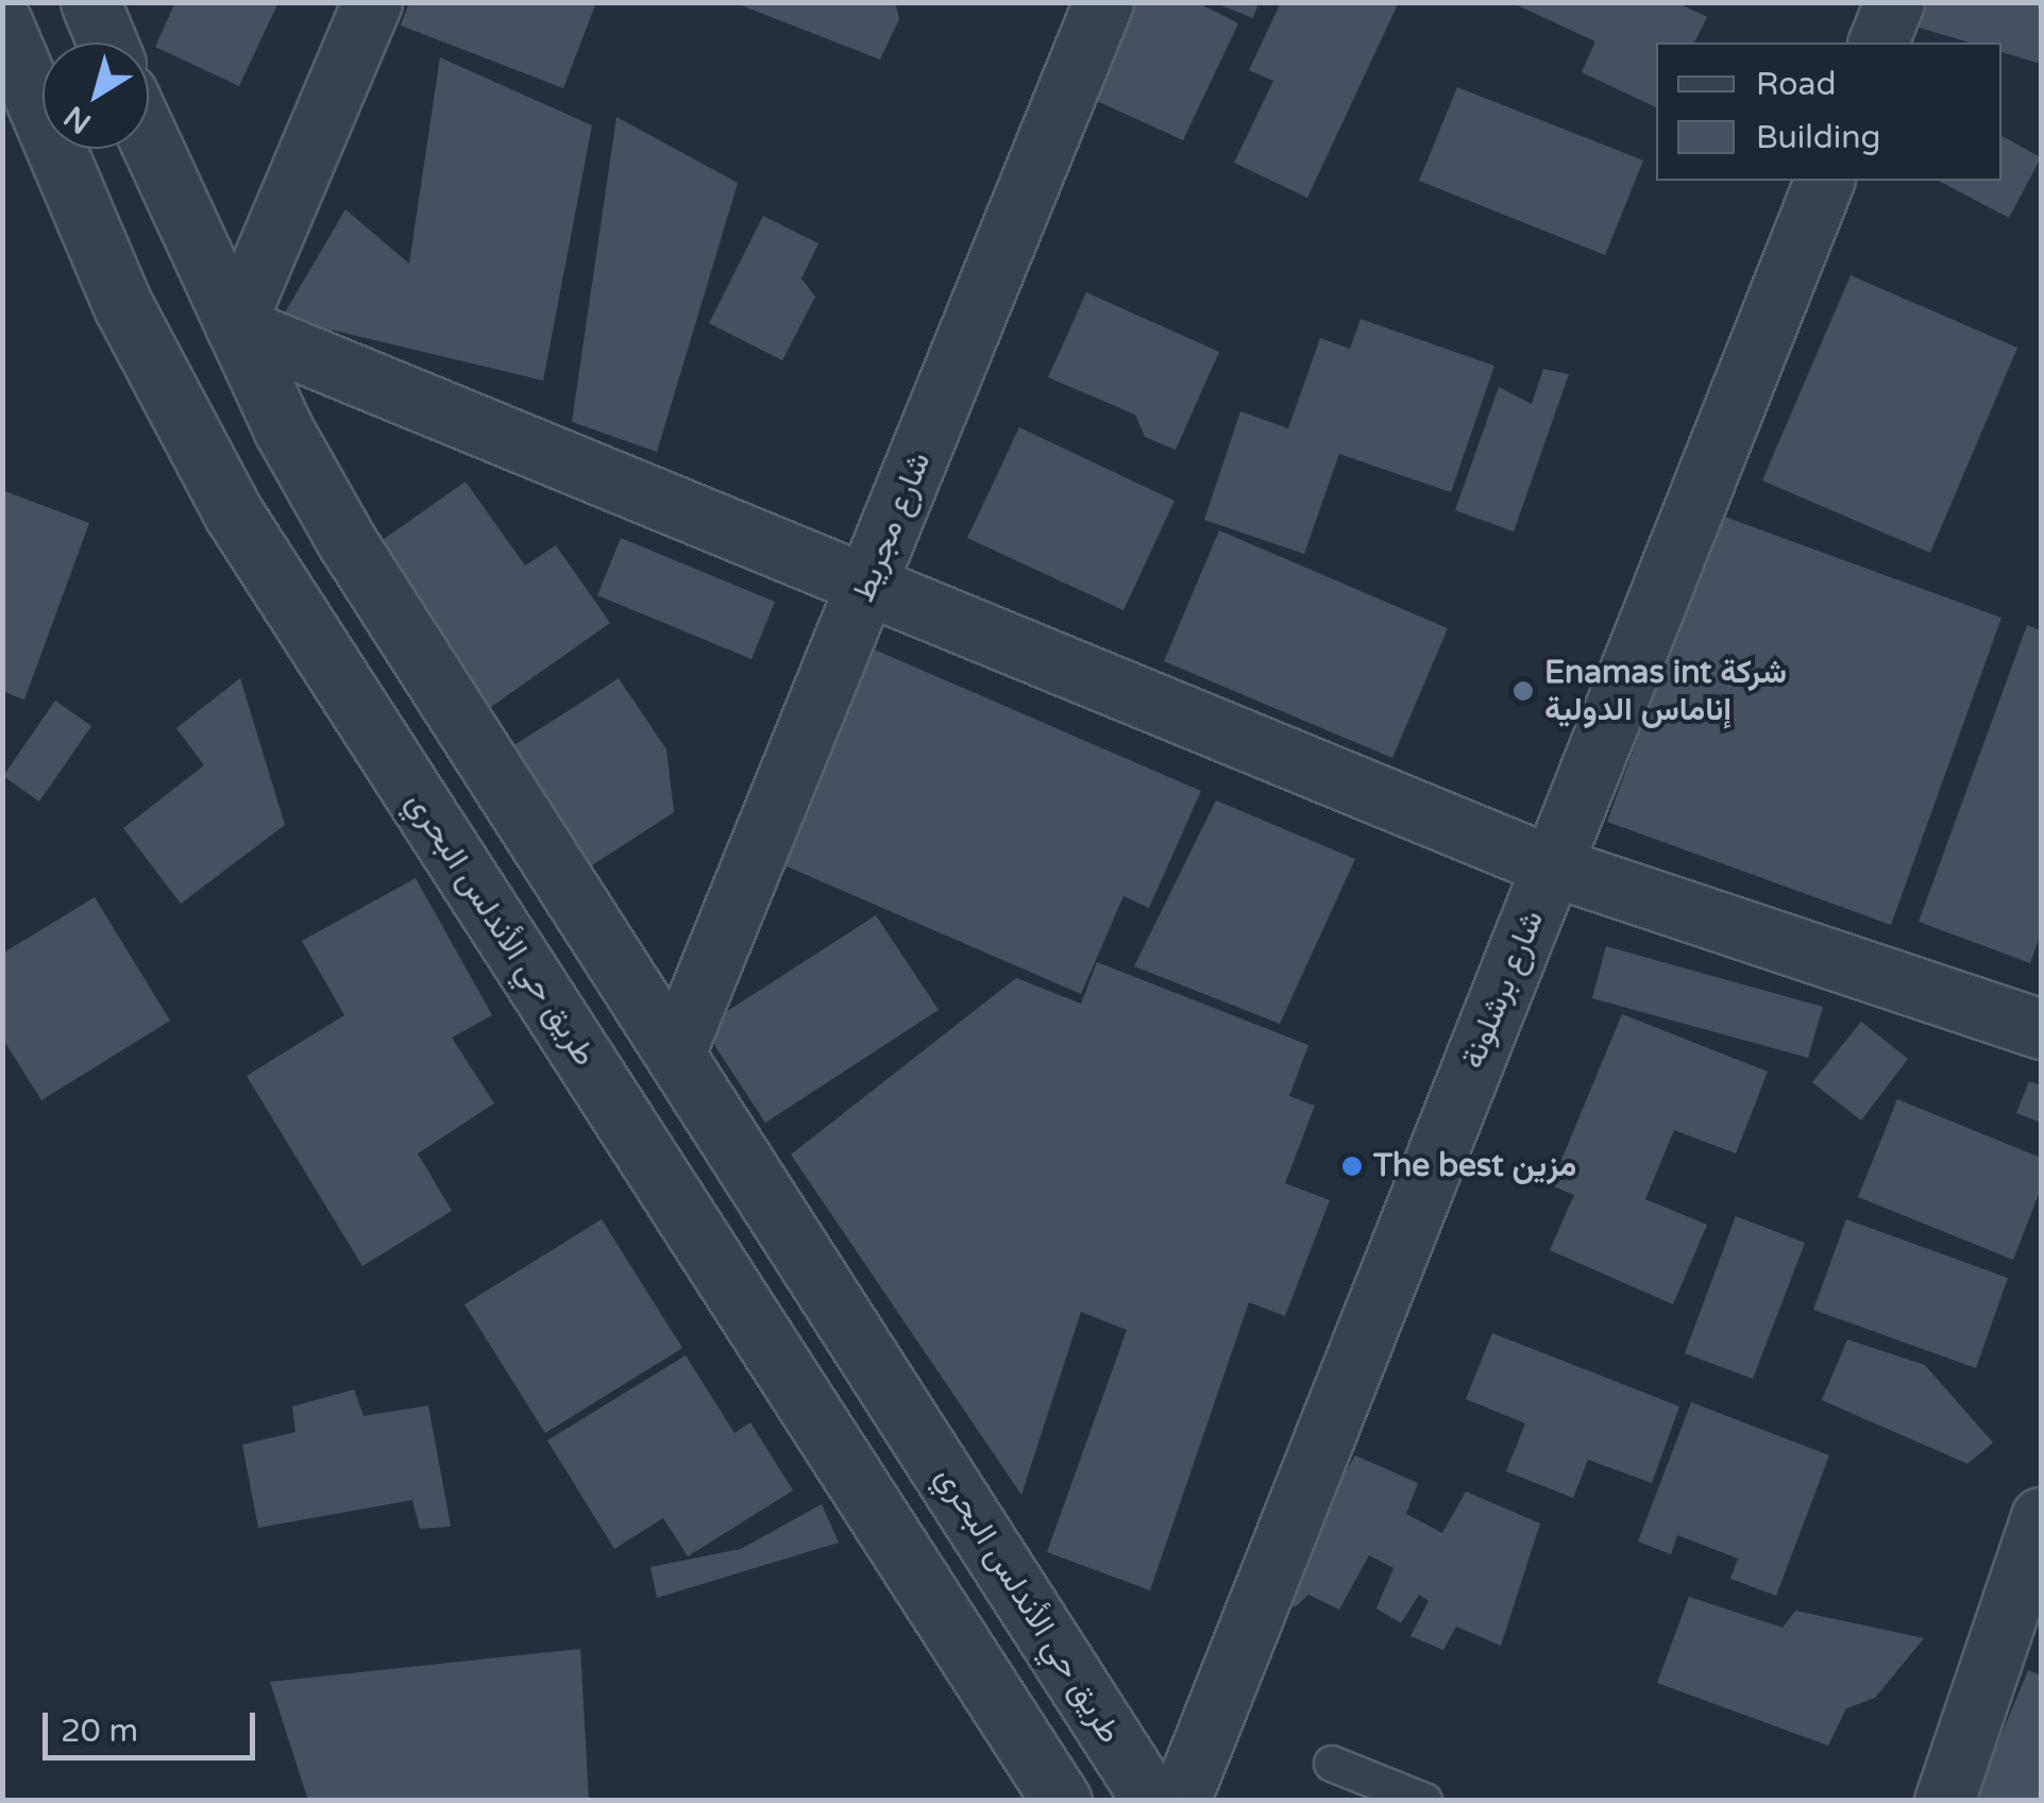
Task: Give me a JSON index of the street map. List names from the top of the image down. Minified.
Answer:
{"streets":{"street":["شارع مجريط","طريق حي الأندلس البحري","شارع برشلونة"]},"crossings":[["شارع مجريط","طريق حي الأندلس البحري"]],"places":["Enamas int شركة إناماس الدولية","The best مزين"],"legend":["Road","Building"],"scale_bar":"20 m","north":"bottom left"}
